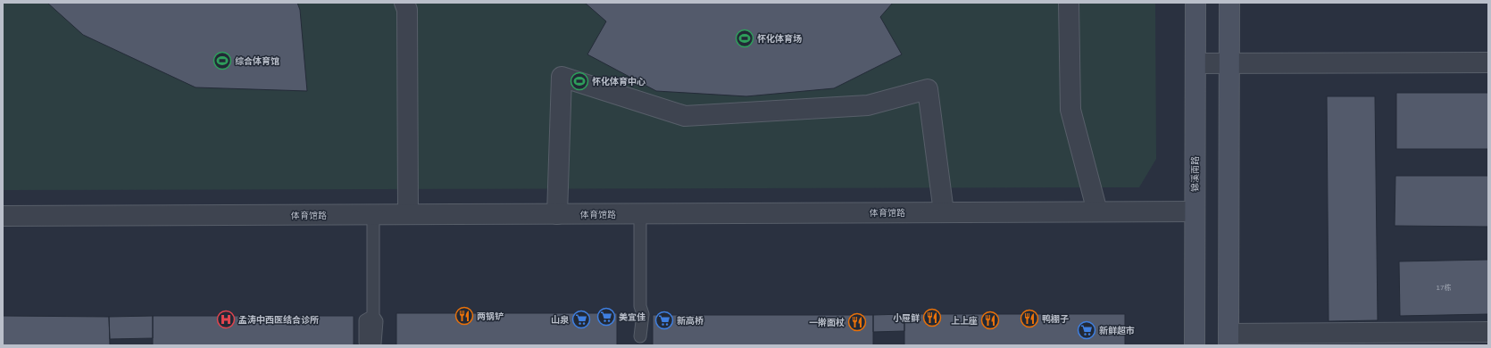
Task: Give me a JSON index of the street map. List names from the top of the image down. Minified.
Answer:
{"streets":{"main road":["锦溪南路"],"street":["体育馆路"]},"crossings":[["锦溪南路","体育馆路"]],"places":{"sports":["怀化体育场","综合体育馆","怀化体育中心"],"restaurant":["两锅铲","小屉鲜","鸭棚子","上上座","一擀面杖"],"supermarket":["美宜佳","山泉","新高桥","新鲜超市"],"hospital":["孟涛中西医结合诊所"]},"house_numbers":["17栋"]}
